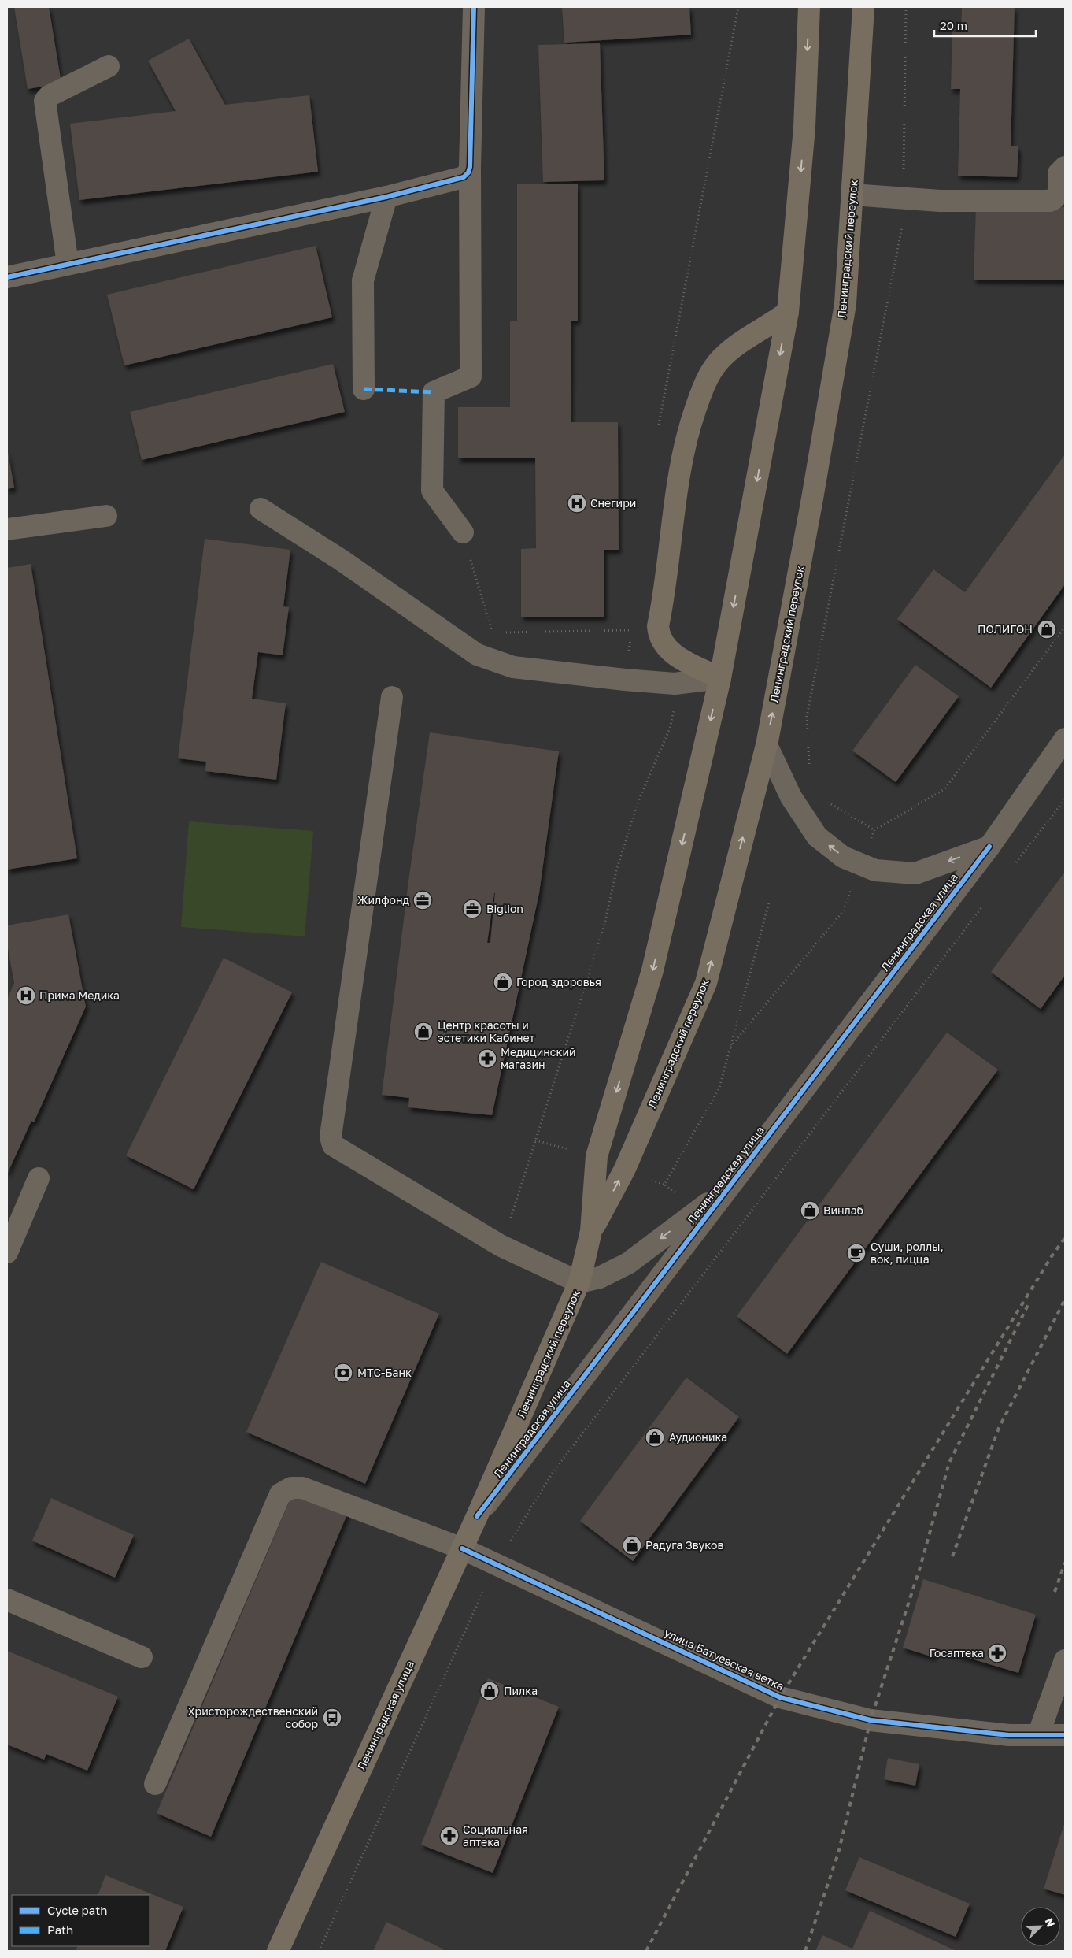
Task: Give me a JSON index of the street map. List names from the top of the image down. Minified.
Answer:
{"streets":{"main road":["Ленинградский переулок","Ленинградская улица"],"street":["улица Батуевская ветка"]},"crossings":[["Ленинградский переулок","Ленинградская улица"],["Ленинградская улица","улица Батуевская ветка"]],"places":{"hospital":["Снегири","Прима Медика"],"shop":["ПОЛИГОН","Город здоровья","Центр красоты и эстетики Кабинет","Винлаб","Аудионика","Радуга Звуков","Пилка"],"office":["Жилфонд","Biglion"],"pharmacy":["Медицинский магазин","Госаптека","Социальная аптека"],"cafe":["Суши, роллы, вок, пицца"],"bank":["МТС-Банк"],"bus stop":["Христорождественский собор"]},"legend":["Cycle path","Path"],"scale_bar":"20 m","north":"top right"}
